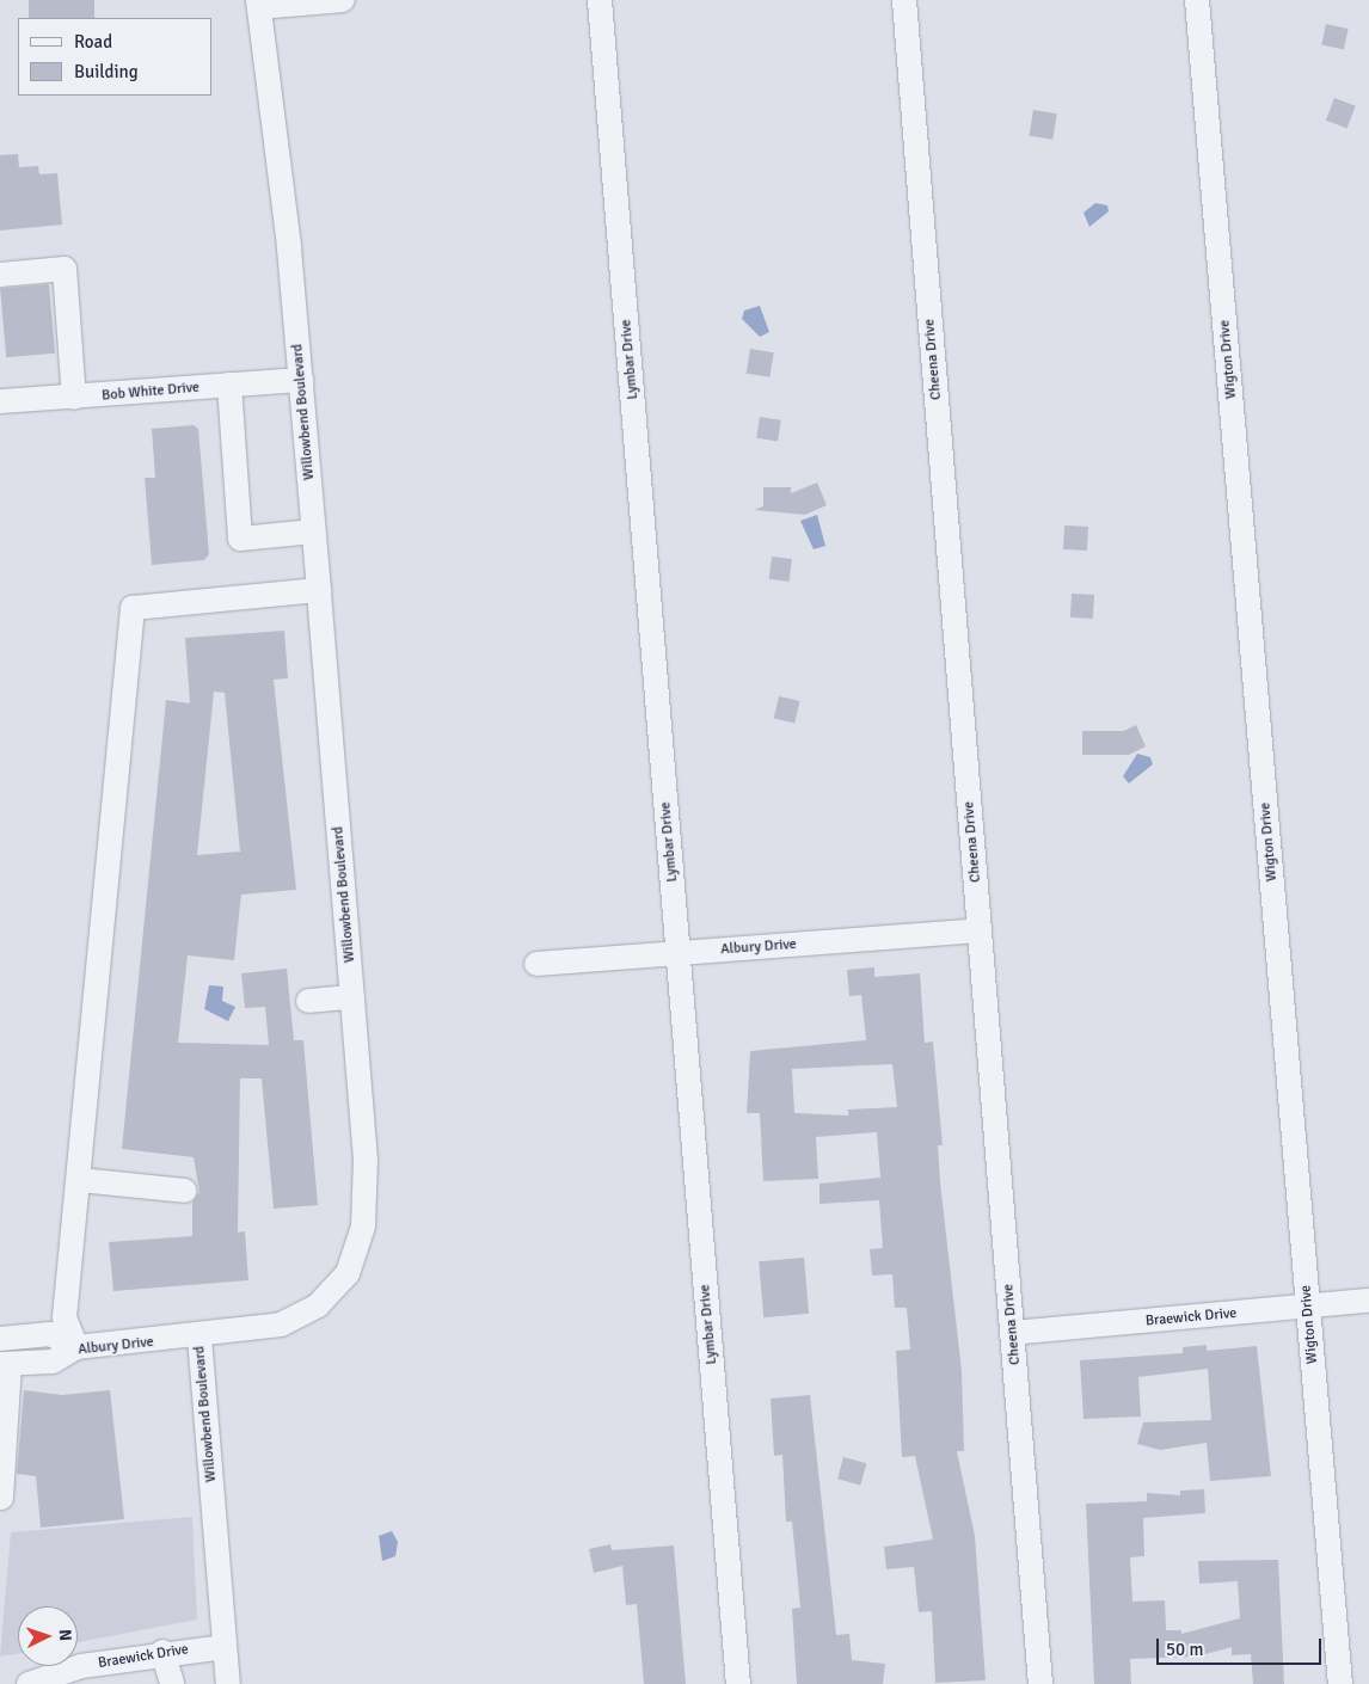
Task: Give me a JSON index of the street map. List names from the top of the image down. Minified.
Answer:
{"streets":{"street":["Lymbar Drive","Cheena Drive","Wigton Drive","Bob White Drive","Willowbend Boulevard","Albury Drive","Braewick Drive"]},"crossings":[["Lymbar Drive","Albury Drive"],["Cheena Drive","Albury Drive"],["Cheena Drive","Braewick Drive"],["Wigton Drive","Braewick Drive"],["Bob White Drive","Willowbend Boulevard"],["Willowbend Boulevard","Albury Drive"],["Willowbend Boulevard","Braewick Drive"]],"legend":["Road","Building"],"scale_bar":"50 m","north":"right"}
